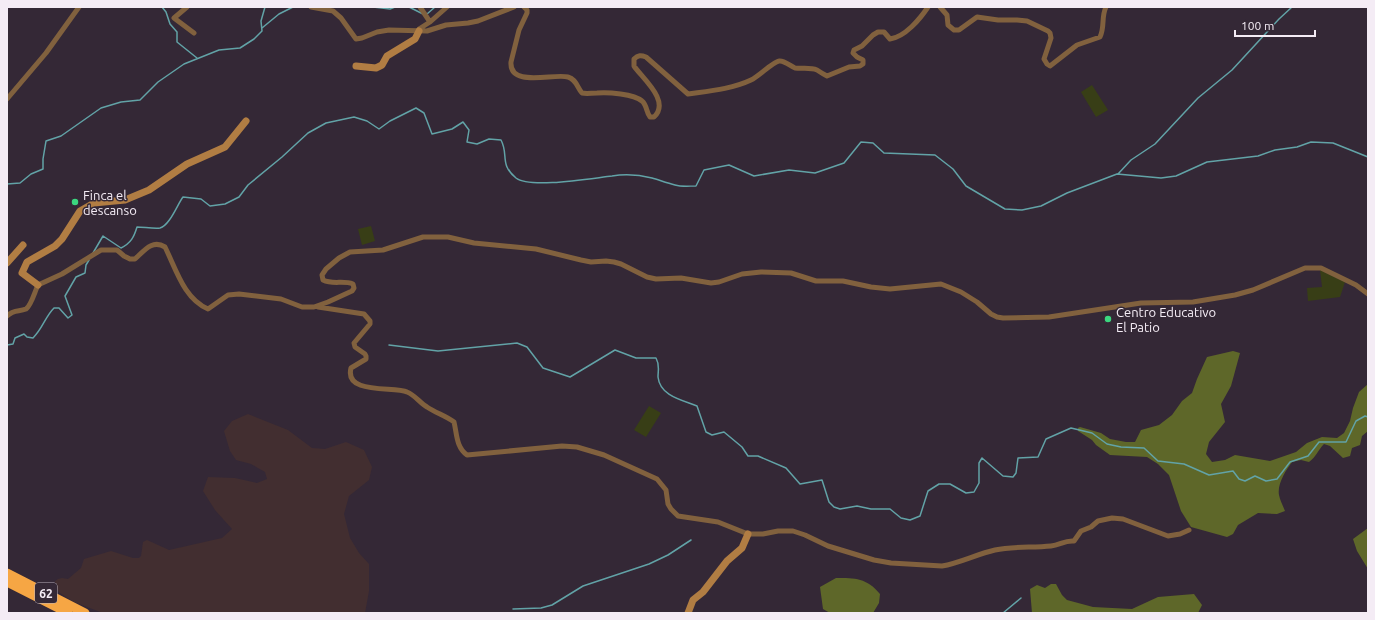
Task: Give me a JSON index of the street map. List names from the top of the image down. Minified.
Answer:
{"streets":{"highway":["62"]},"places":["Finca el descanso","Centro Educativo El Patio"],"scale_bar":"100 m"}
